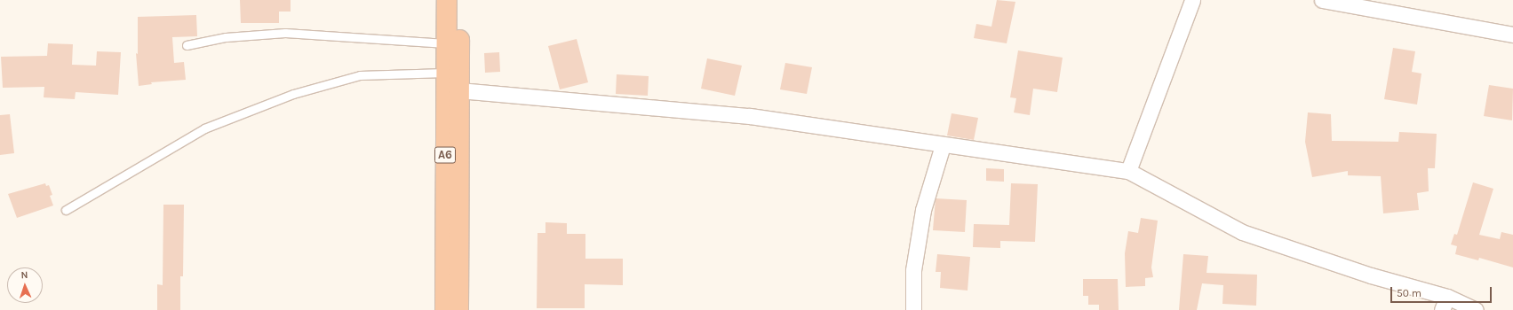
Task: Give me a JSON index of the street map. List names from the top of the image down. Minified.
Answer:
{"streets":{"highway":["A6"]},"scale_bar":"50 m","north":"top"}
